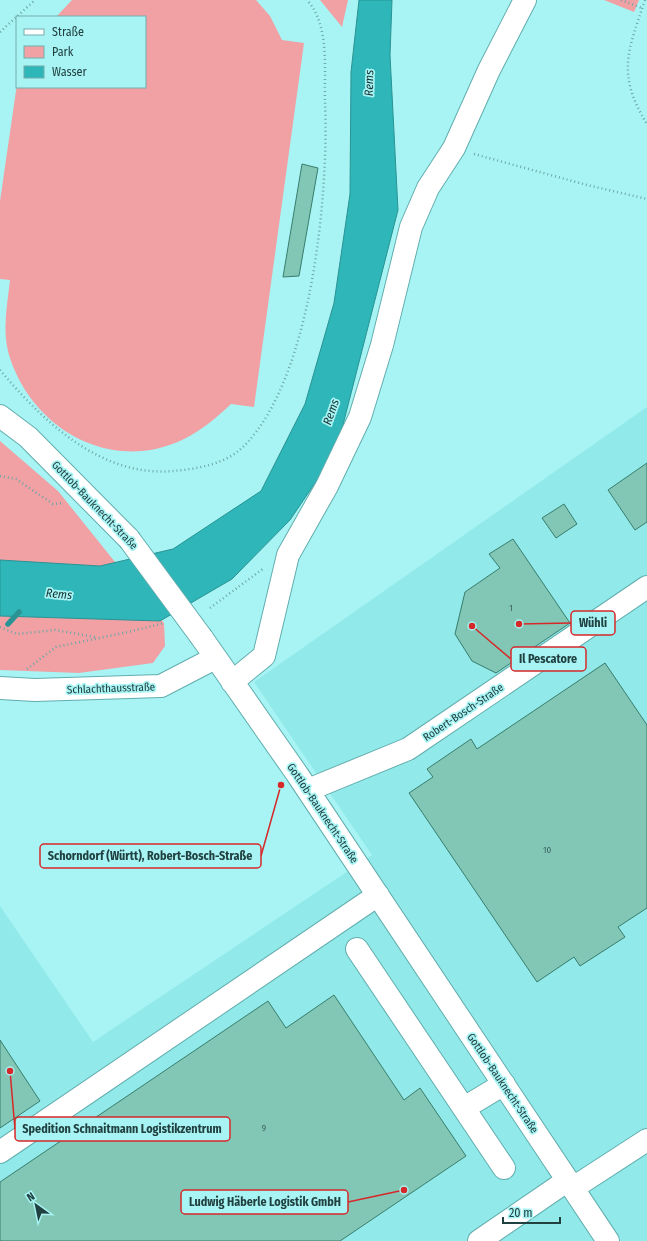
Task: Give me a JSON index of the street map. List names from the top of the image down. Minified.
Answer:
{"streets":{"street":["Gottlob-Bauknecht-Straße","Schlachthausstraße","Robert-Bosch-Straße"]},"crossings":[["Gottlob-Bauknecht-Straße","Schlachthausstraße"],["Gottlob-Bauknecht-Straße","Robert-Bosch-Straße"]],"water":["Rems"],"places":["Wühli","Il Pescatore","Schorndorf (Württ), Robert-Bosch-Straße","Spedition Schnaitmann Logistikzentrum","Ludwig Häberle Logistik GmbH"],"house_numbers":["1","10","9"],"legend":["Straße","Park","Wasser"],"scale_bar":"20 m","north":"top left"}
